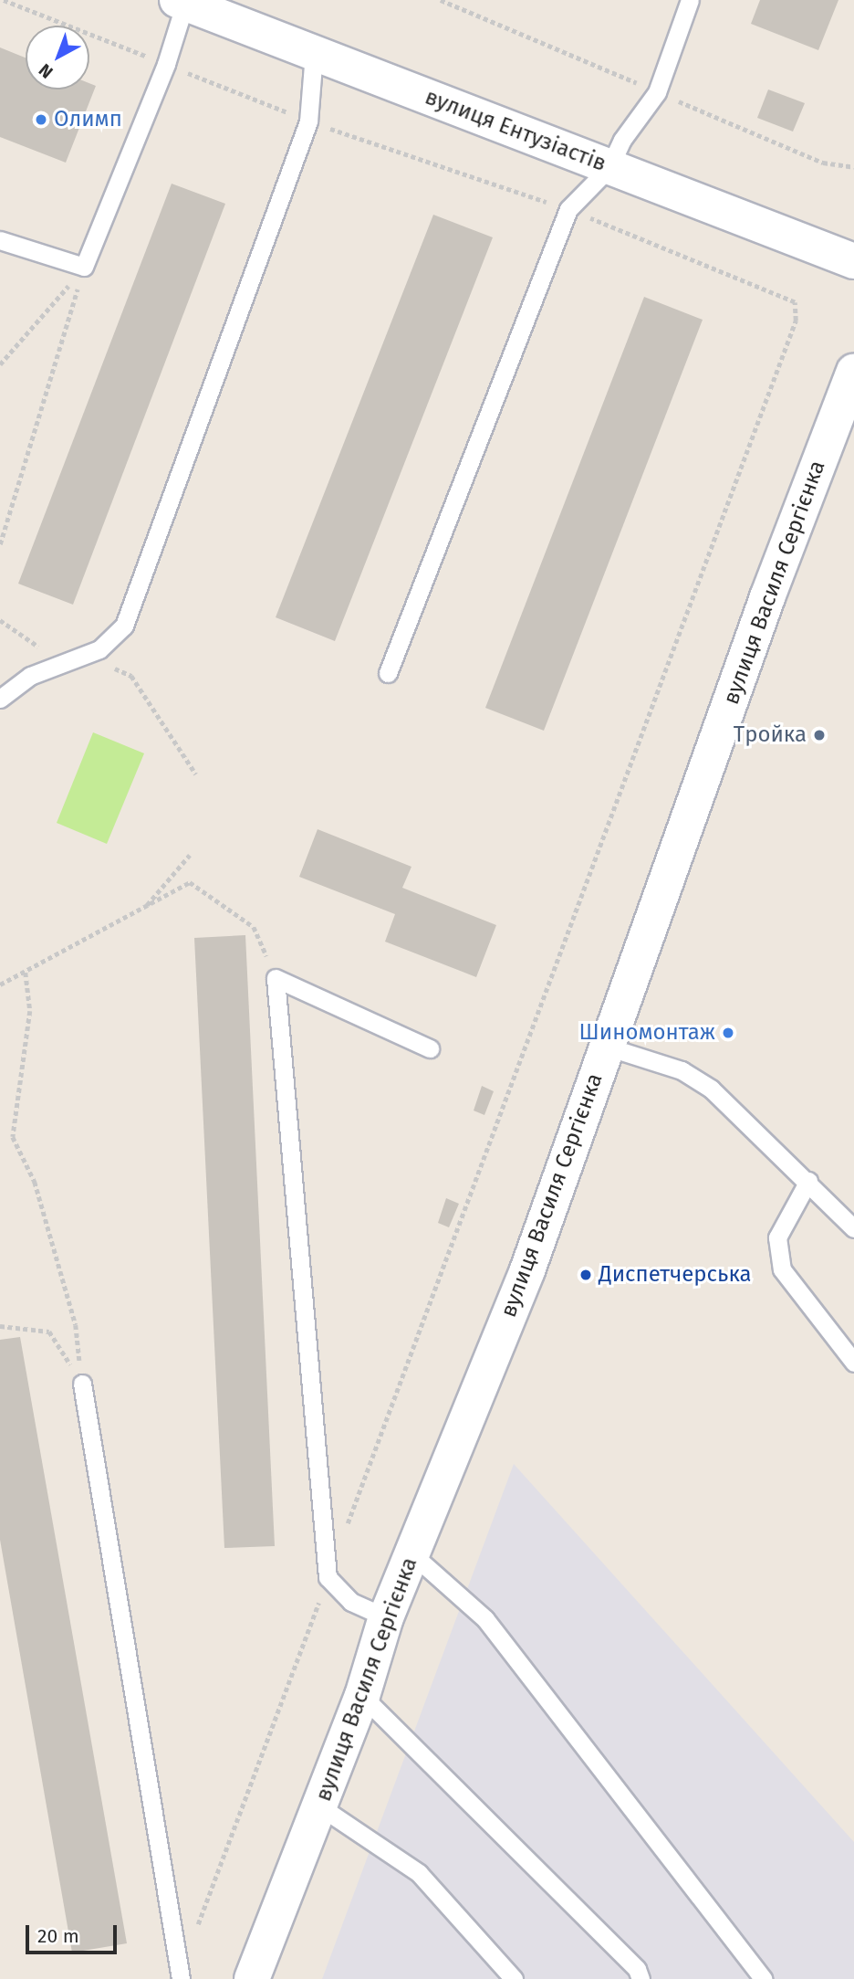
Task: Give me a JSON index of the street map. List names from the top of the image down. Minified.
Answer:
{"streets":{"main road":["вулиця Ентузіастів","вулиця Василя Сергієнка"]},"places":["Олимп","Тройка","Шиномонтаж","Диспетчерська"],"scale_bar":"20 m","north":"bottom left"}
